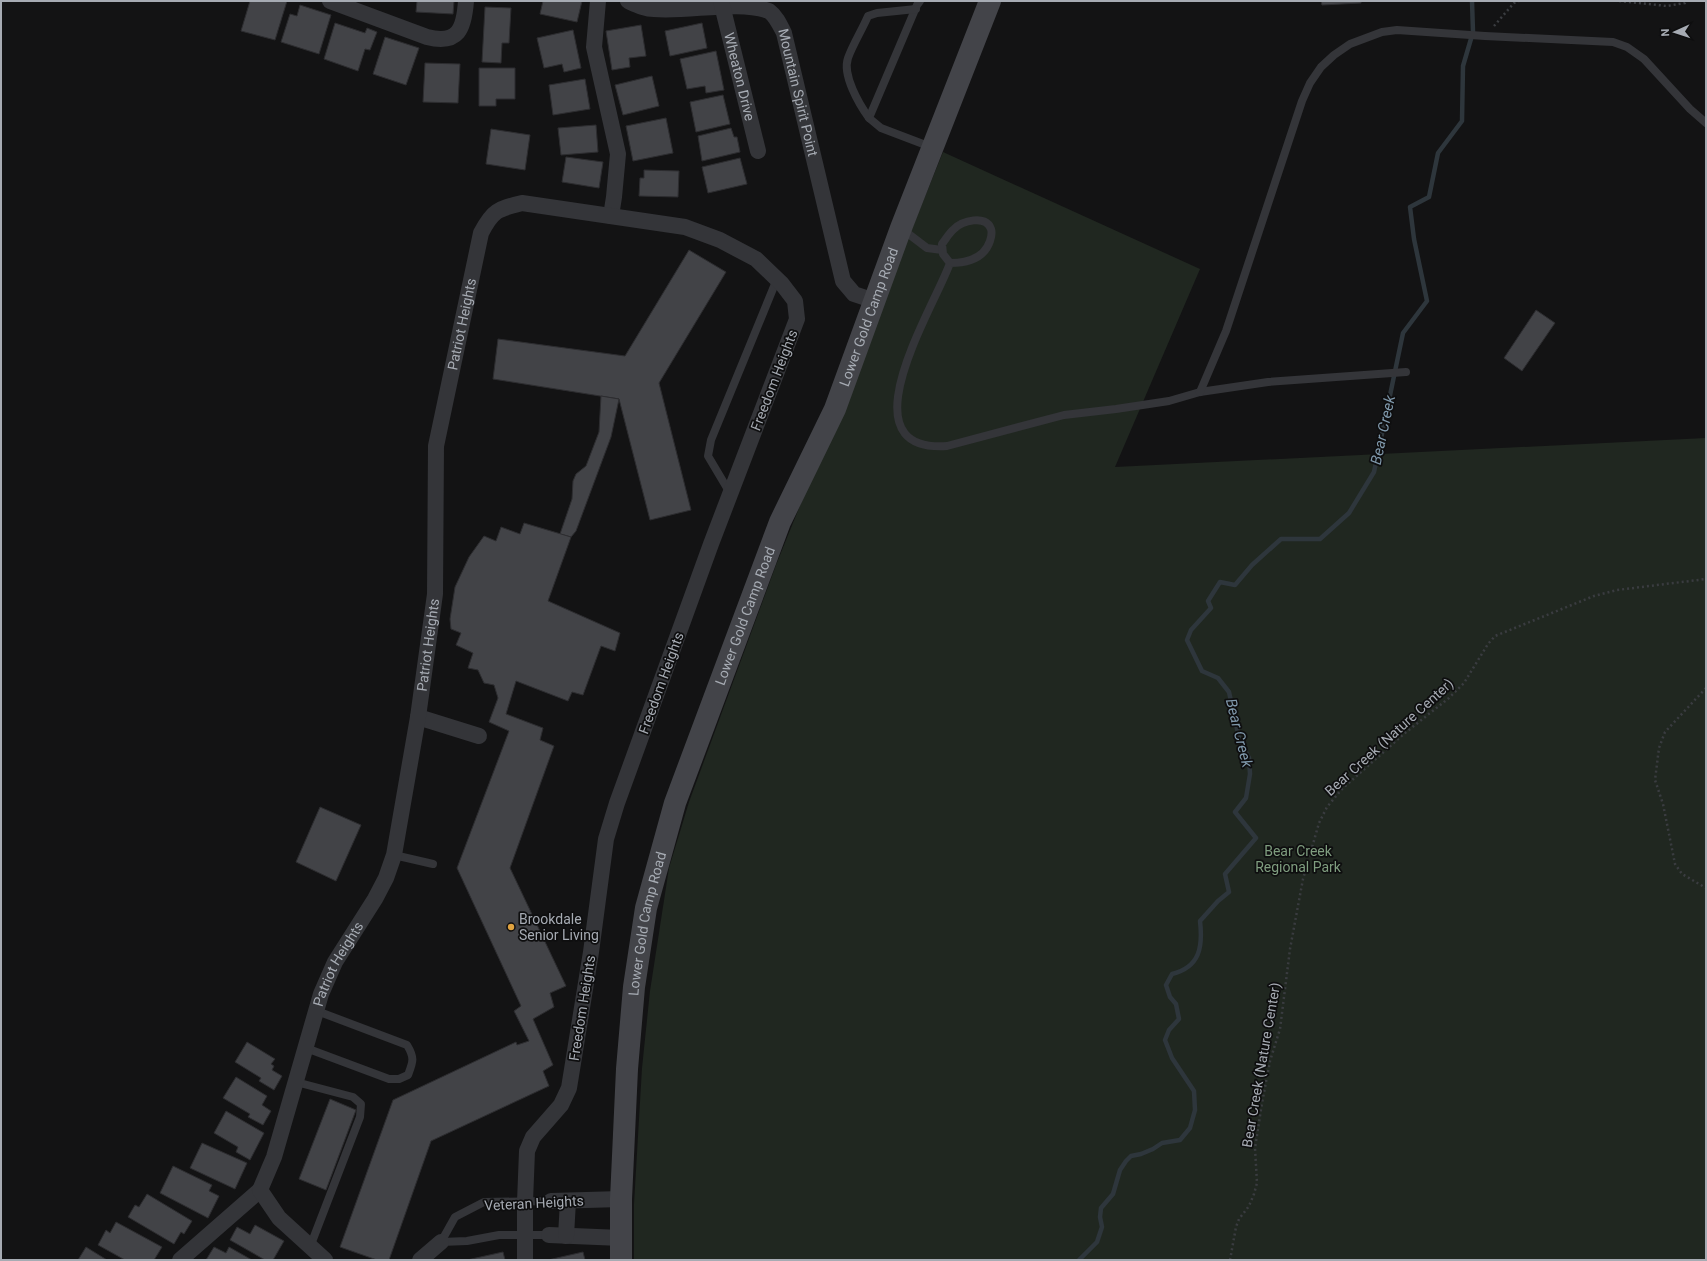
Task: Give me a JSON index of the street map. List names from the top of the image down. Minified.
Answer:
{"streets":{"street":["Wheaton Drive","Mountain Spirit Point","Lower Gold Camp Road","Patriot Heights","Freedom Heights","Veteran Heights"],"path":["Bear Creek (Nature Center)"]},"crossings":[["Wheaton Drive","Mountain Spirit Point"],["Mountain Spirit Point","Lower Gold Camp Road"],["Lower Gold Camp Road","Veteran Heights"],["Patriot Heights","Freedom Heights"],["Freedom Heights","Veteran Heights"]],"water":["Bear Creek"],"parks":["Bear Creek Regional Park"],"places":["Brookdale Senior Living"],"north":"left"}
